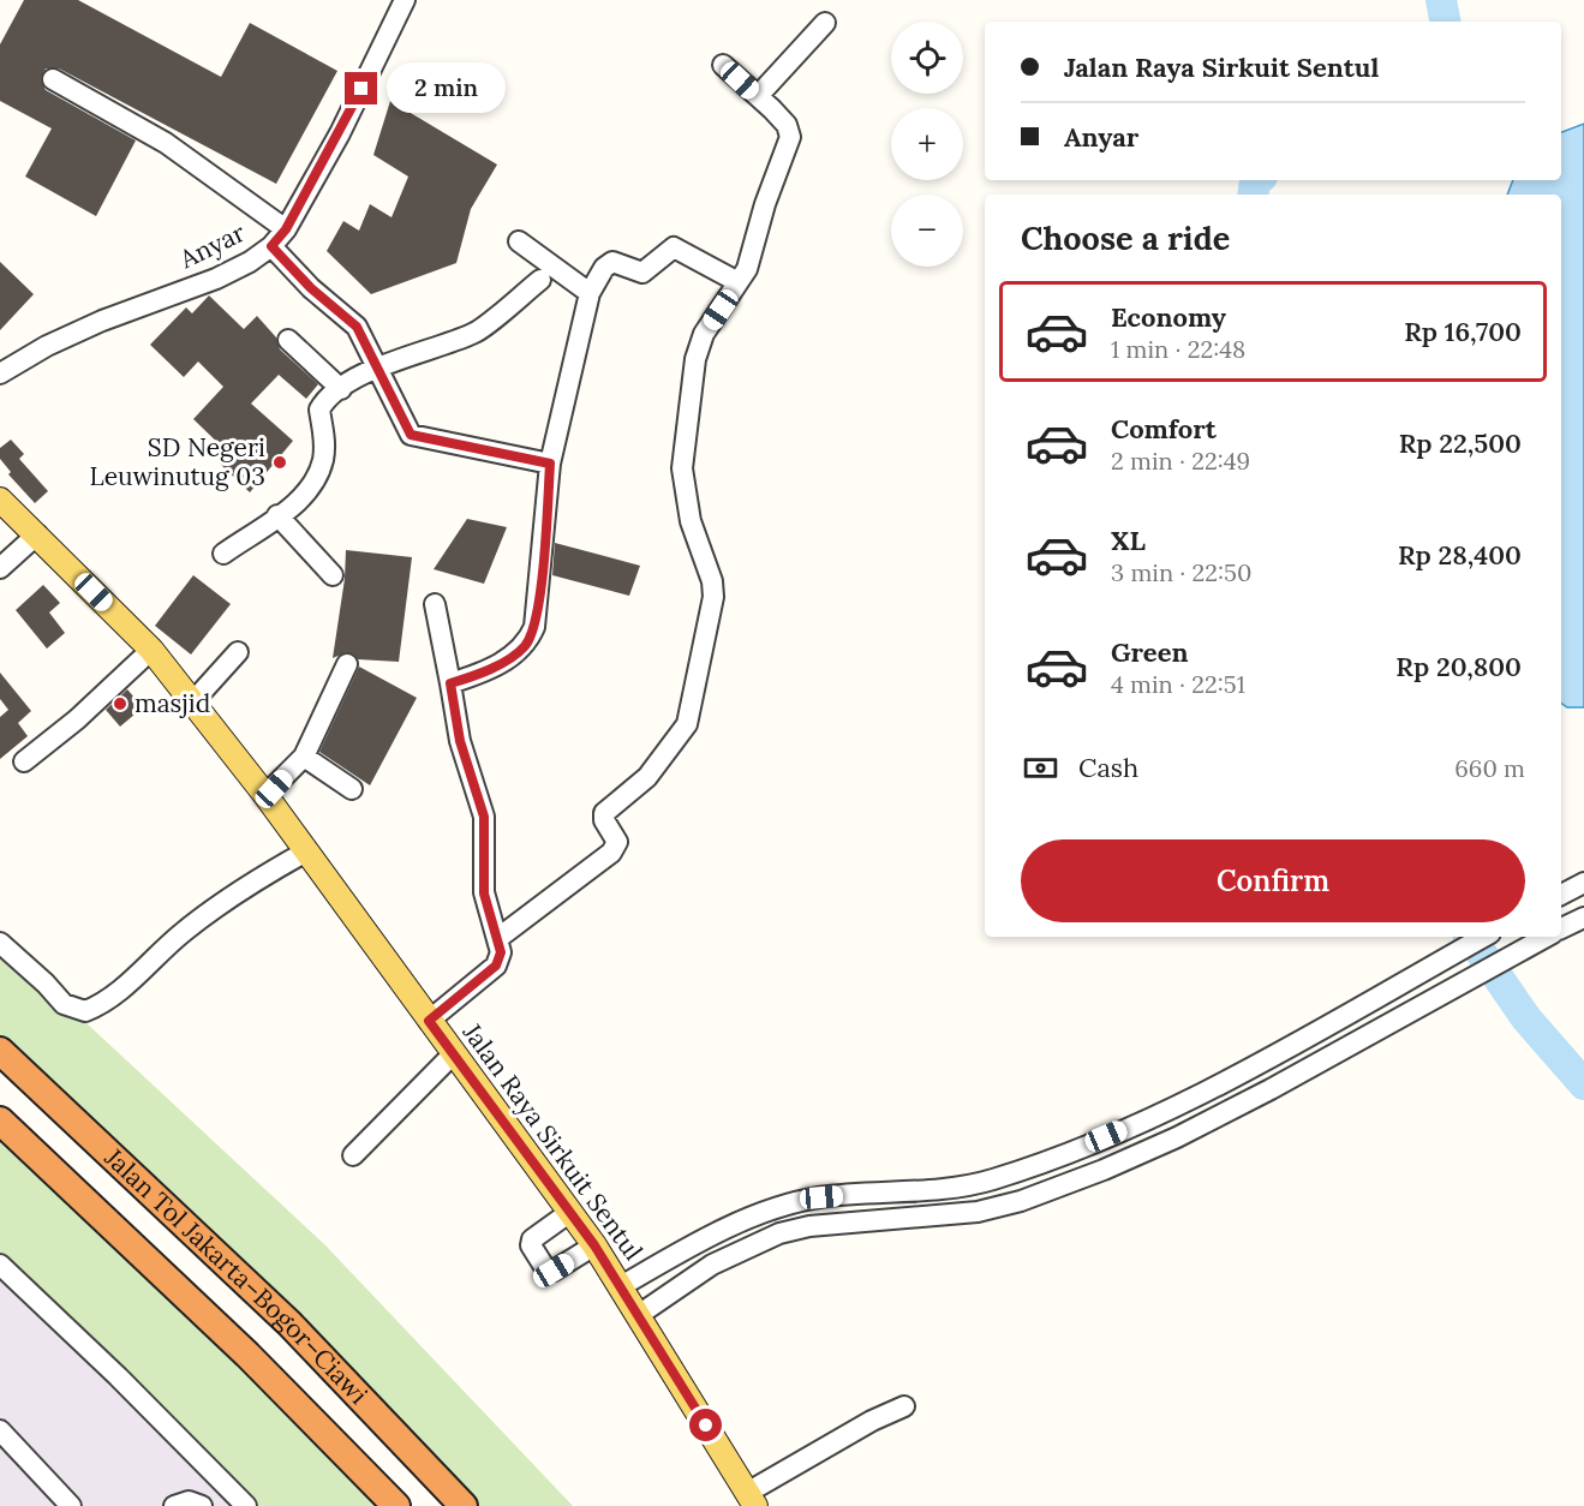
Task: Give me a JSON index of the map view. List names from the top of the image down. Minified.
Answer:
{"streets":{"highway":["Jalan Tol Jakarta–Bogor–Ciawi"],"main road":["Jalan Raya Sirkuit Sentul"],"street":["Anyar"]},"places":["SD Negeri Leuwinutug 03","masjid"],"page":{"map_buttons":["+","−"],"banner":["Jalan Raya Sirkuit Sentul","Anyar"],"bubble":"2 min","heading":"Choose a ride","list":[{"name":"Economy","note":"1 min · 22:48","value":"Rp 16,700"},{"name":"Comfort","note":"2 min · 22:49","value":"Rp 22,500"},{"name":"XL","note":"3 min · 22:50","value":"Rp 28,400"},{"name":"Green","note":"4 min · 22:51","value":"Rp 20,800"}],"pay":["Cash","660 m"],"buttons":"Confirm"}}
